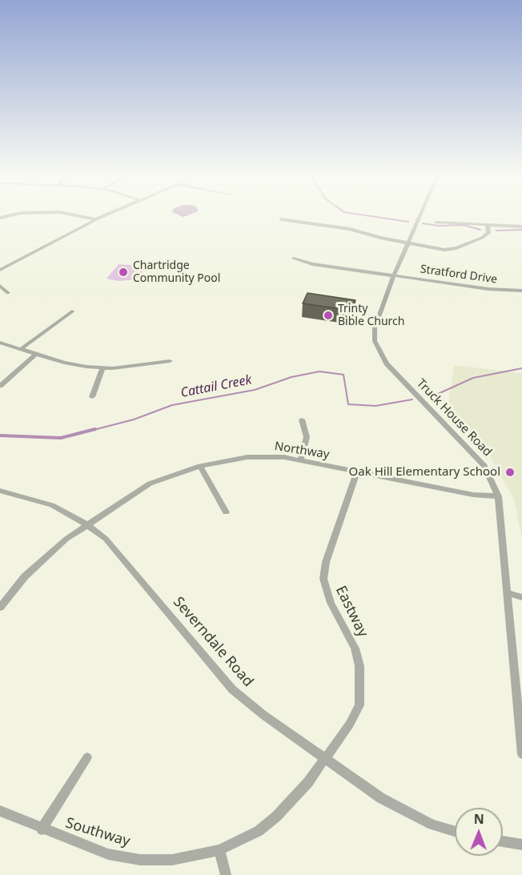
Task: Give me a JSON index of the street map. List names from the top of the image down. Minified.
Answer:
{"streets":{"street":["Stratford Drive","Truck House Road","Northway","Eastway","Severndale Road","Southway"]},"crossings":[["Stratford Drive","Truck House Road"],["Truck House Road","Northway"],["Northway","Eastway"],["Northway","Severndale Road"],["Eastway","Severndale Road"],["Eastway","Southway"],["Severndale Road","Southway"]],"water":["Cattail Creek"],"places":["Chartridge Community Pool","Trinty Bible Church","Oak Hill Elementary School"],"north":"top"}
